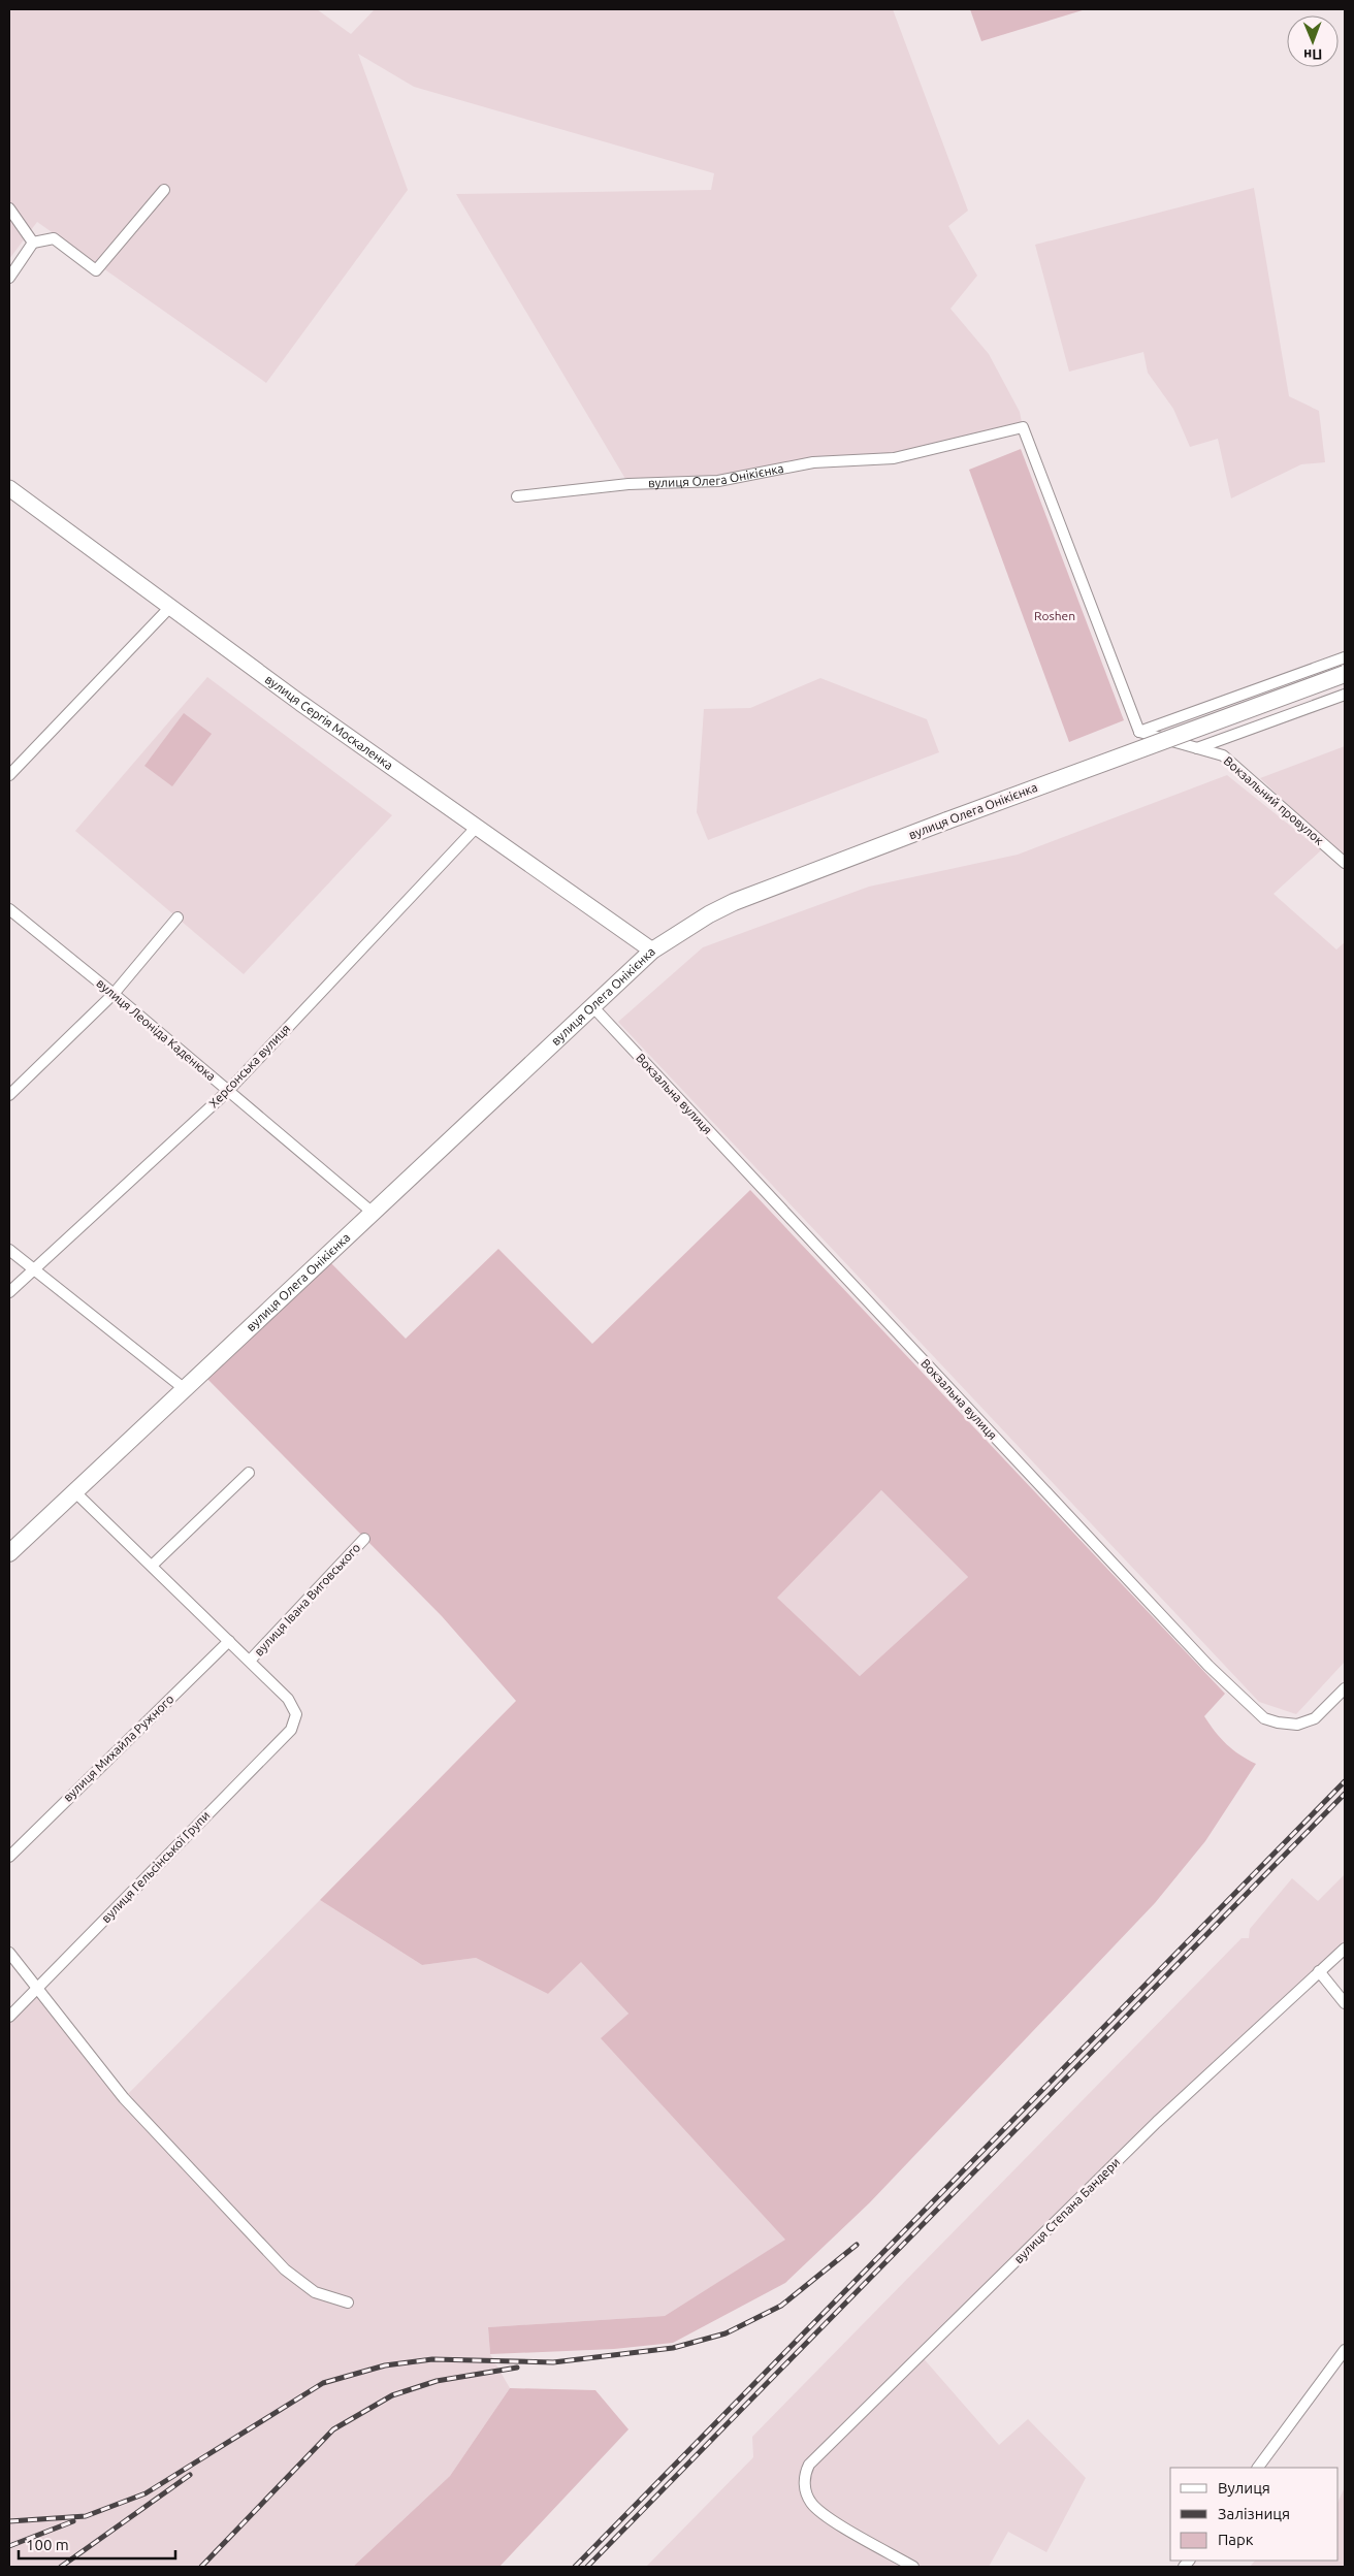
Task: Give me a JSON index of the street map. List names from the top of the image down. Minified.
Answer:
{"streets":{"main road":["вулиця Олега Онікієнка","вулиця Сергія Москаленка"],"street":["Вокзальний провулок","вулиця Леоніда Каденюка","Херсонська вулиця","Вокзальна вулиця","вулиця Івана Виговського","вулиця Михайла Ружного","вулиця Гельсінської Групи","вулиця Степана Бандери"]},"crossings":[["вулиця Олега Онікієнка","вулиця Сергія Москаленка"],["вулиця Олега Онікієнка","Вокзальний провулок"],["вулиця Олега Онікієнка","вулиця Леоніда Каденюка"],["вулиця Олега Онікієнка","Вокзальна вулиця"],["вулиця Сергія Москаленка","Херсонська вулиця"],["вулиця Леоніда Каденюка","Херсонська вулиця"],["вулиця Івана Виговського","вулиця Гельсінської Групи"]],"parks":["Roshen"],"legend":["Вулиця","Залізниця","Парк"],"scale_bar":"100 m","north":"bottom"}
